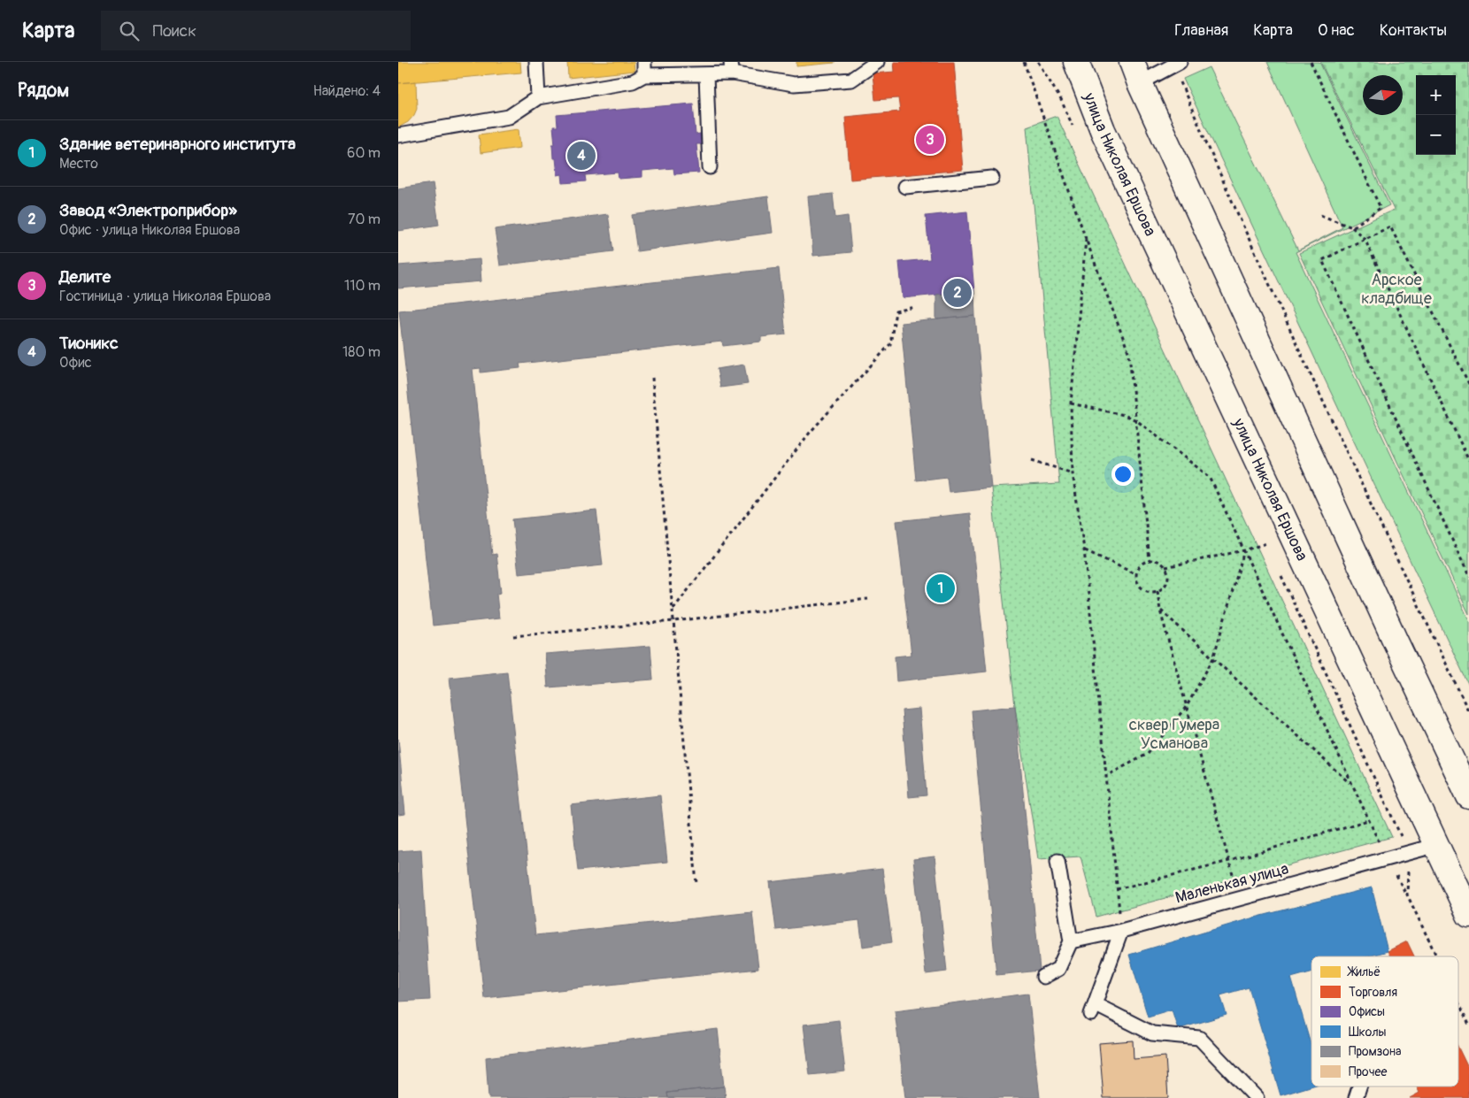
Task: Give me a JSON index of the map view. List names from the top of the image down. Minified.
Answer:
{"streets":{"main road":["улица Николая Ершова"],"lane":["Маленькая улица"]},"crossings":[["улица Николая Ершова","Маленькая улица"]],"parks":["Арское кладбище","сквер Гумера Усманова"],"legend":["Жильё","Торговля","Офисы","Школы","Промзона","Прочее"],"north":"right","page":{"header":"Карта","search":"Поиск","nav":["Главная","Карта","О нас","Контакты"],"heading":["Рядом","Найдено: 4"],"map_buttons":["+","−"],"list":[{"mark":"1","name":"Здание ветеринарного института","note":"Место","value":"60 m"},{"mark":"2","name":"Завод «Электроприбор»","note":"Офис · улица Николая Ершова","value":"70 m"},{"mark":"3","name":"Делите","note":"Гостиница · улица Николая Ершова","value":"110 m"},{"mark":"4","name":"Тионикс","note":"Офис","value":"180 m"}],"pins":["3","4","2","1"]}}
